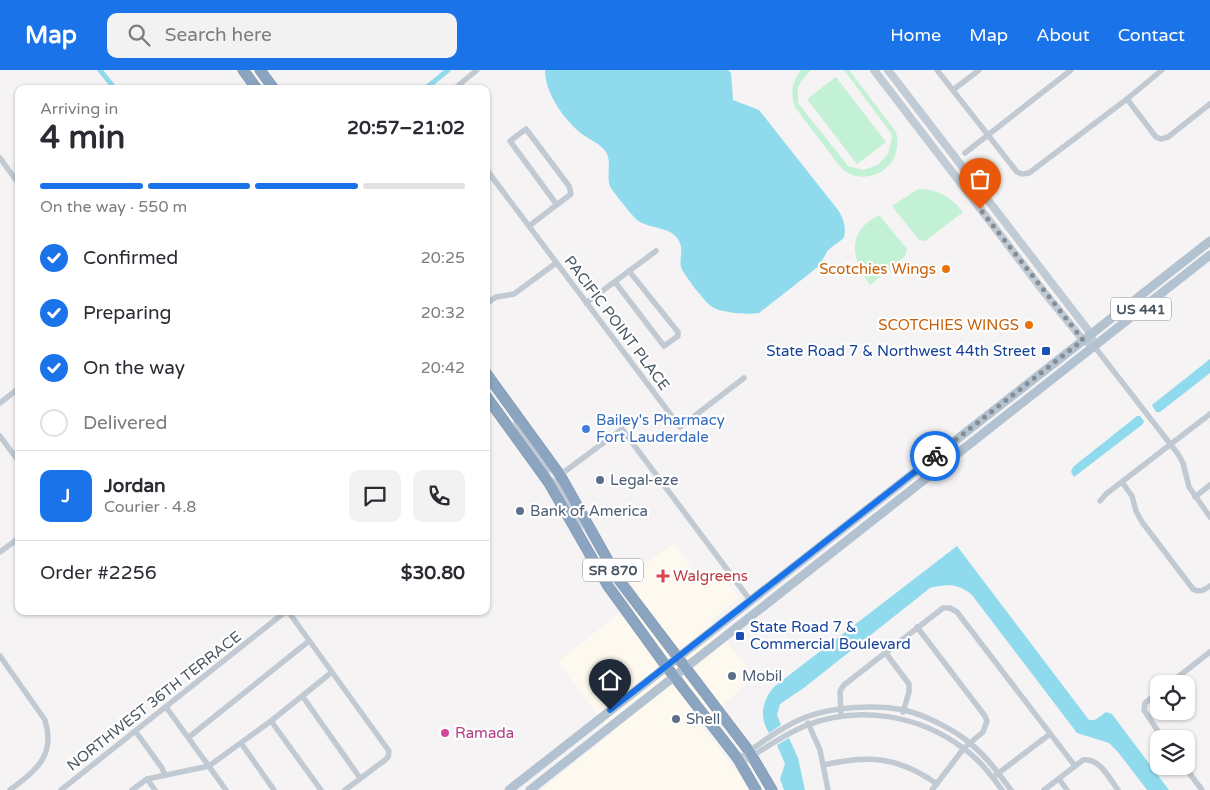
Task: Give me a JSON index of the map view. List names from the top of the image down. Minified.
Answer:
{"streets":{"highway":["SR 870"],"main road":["US 441"],"street":["PACIFIC POINT PLACE","NORTHWEST 36TH TERRACE"]},"crossings":[["US 441","SR 870"]],"places":{"other":["Scotchies Wings","SCOTCHIES WINGS","Bailey's Pharmacy Fort Lauderdale","Legal-eze","Bank of America","Mobil","Shell","Ramada"],"transit":["State Road 7 & Northwest 44th Street","State Road 7 & Commercial Boulevard"],"health":["Walgreens"]},"page":{"header":"Map","search":"Search here","nav":["Home","Map","About","Contact"],"heading":["4 min","Arriving in","20:57–21:02"],"panel":["Jordan","Courier · 4.8","Order #2256","$30.80"],"bar":"On the way · 550 m","list":[["Confirmed","20:25"],["Preparing","20:32"],["On the way","20:42"],"Delivered"],"round":"J"}}
